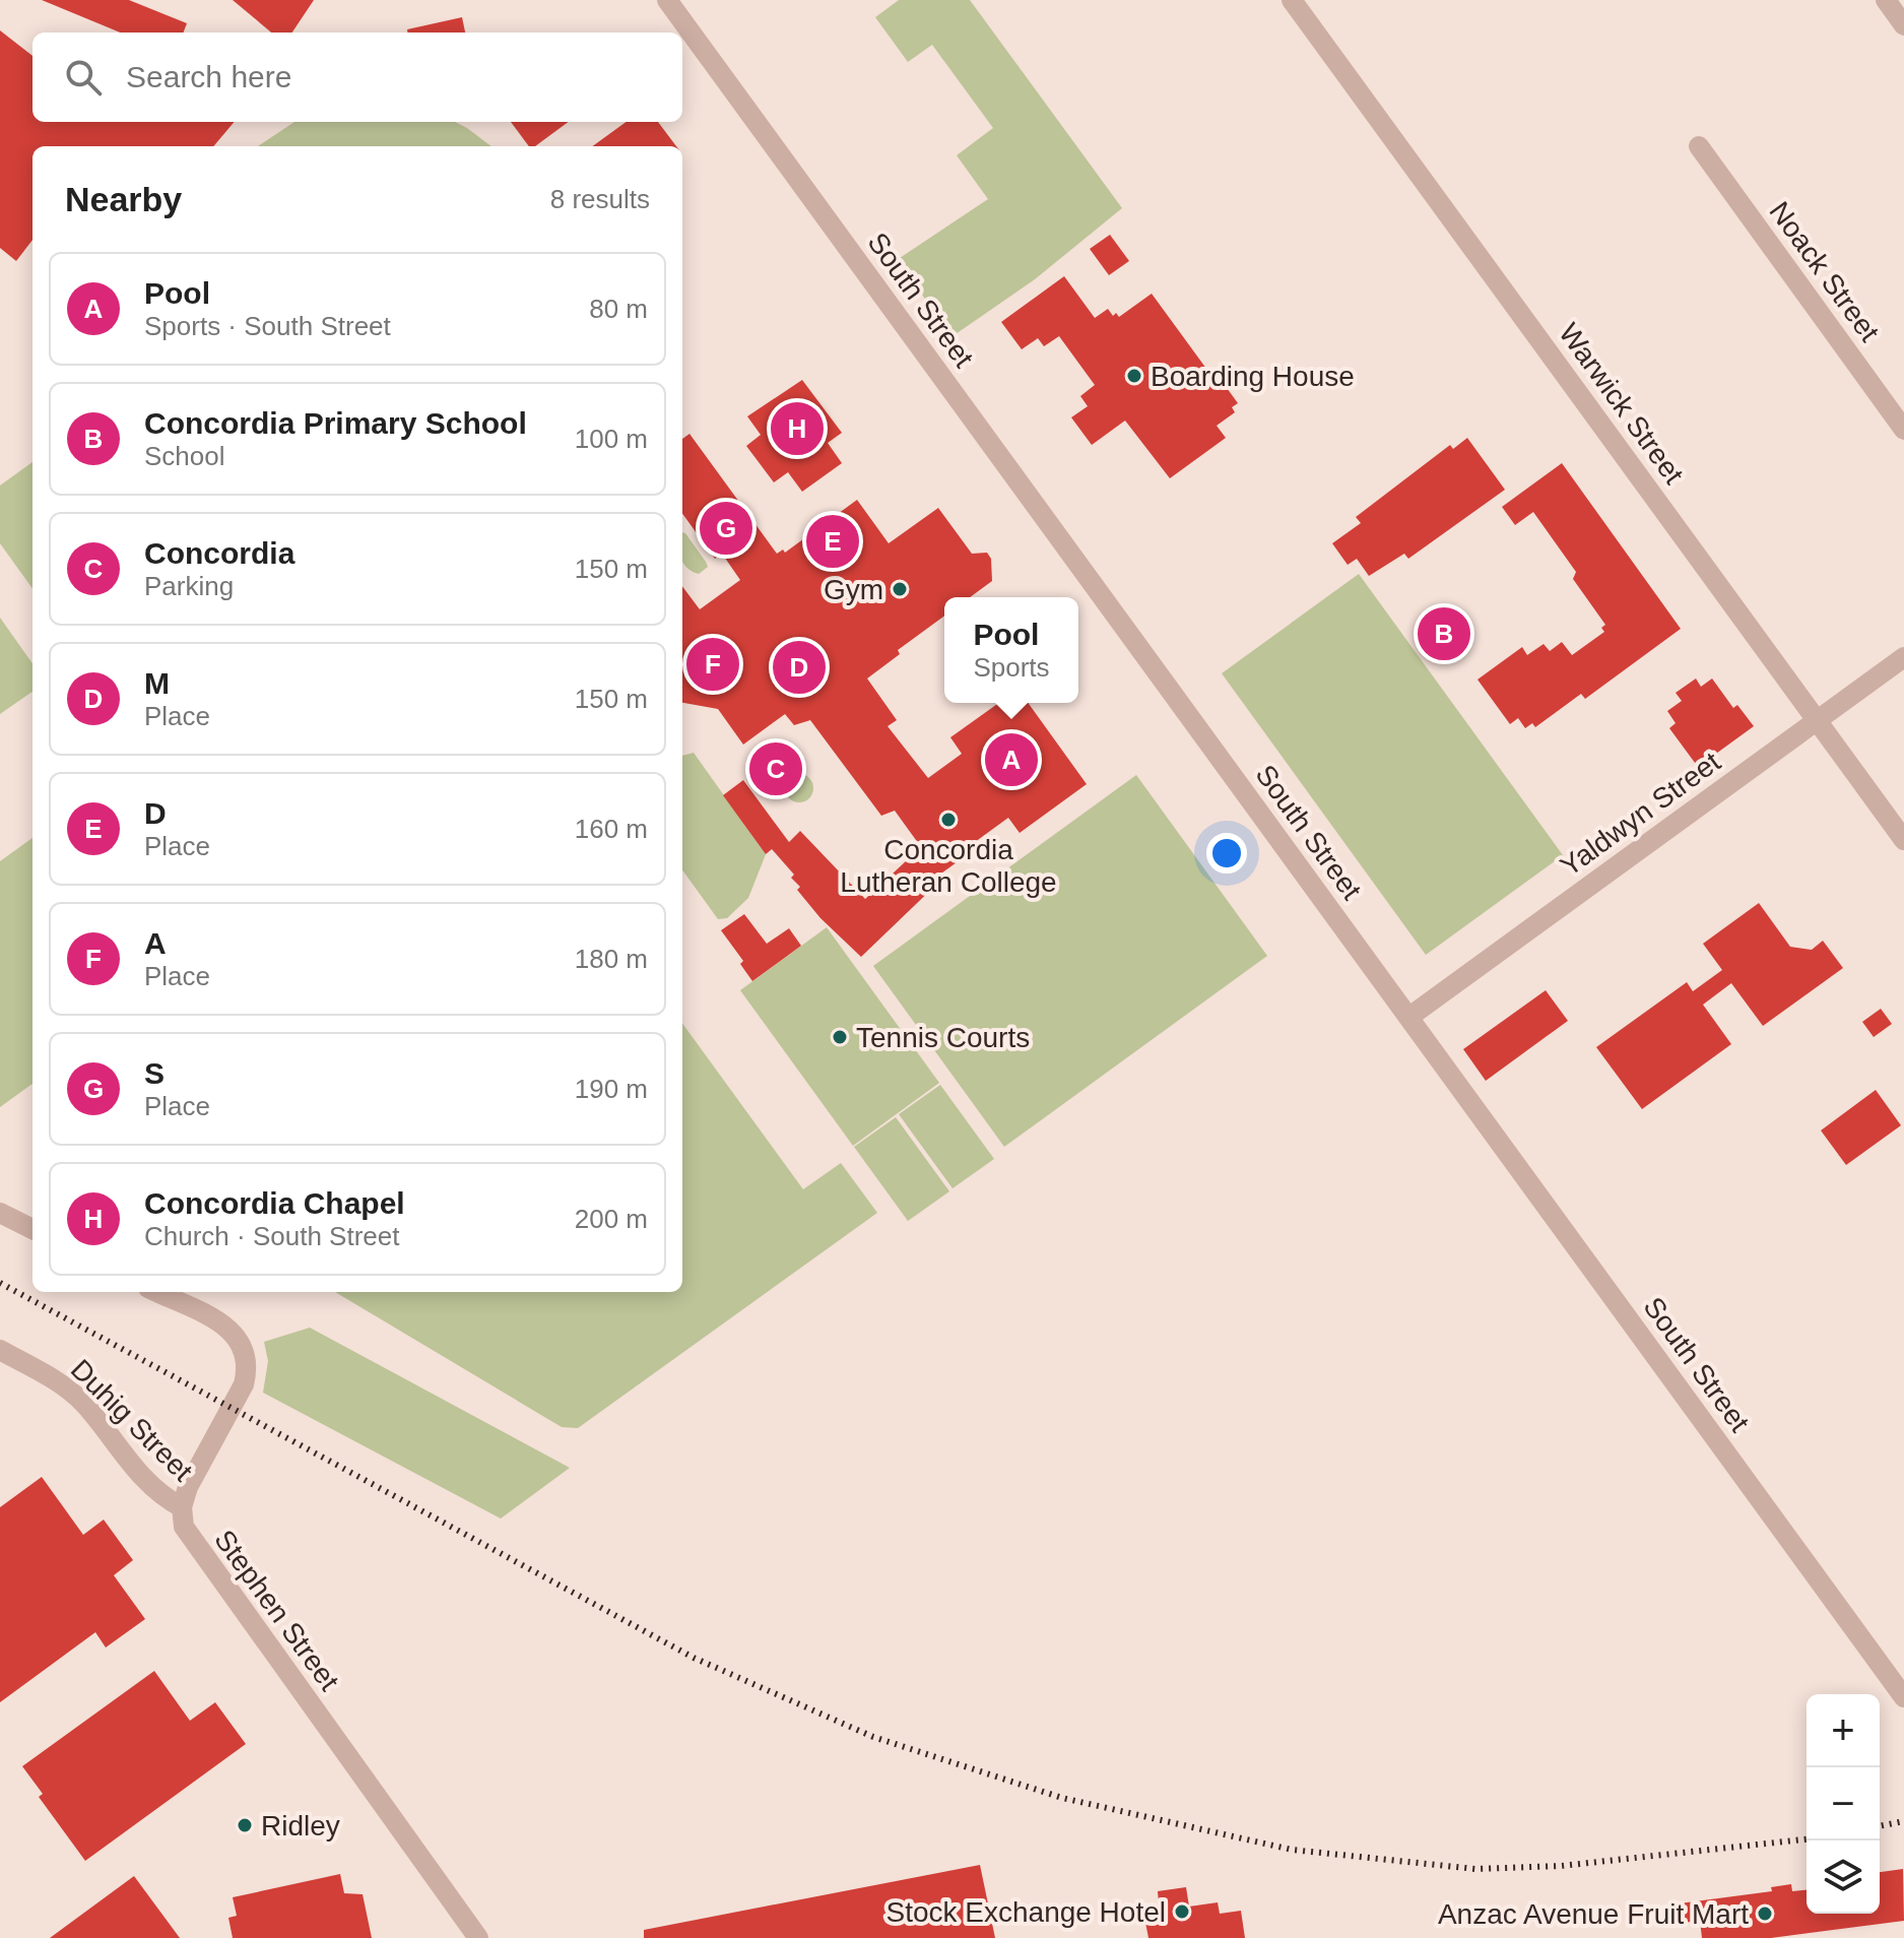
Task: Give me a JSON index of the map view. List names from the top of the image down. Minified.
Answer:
{"streets":{"street":["Noack Street","South Street","Warwick Street","Yaldwyn Street","Duhig Street","Stephen Street"]},"crossings":[["South Street","Yaldwyn Street"],["Warwick Street","Yaldwyn Street"],["Duhig Street","Stephen Street"]],"places":["Boarding House","Gym","Concordia Lutheran College","Tennis Courts","Ridley","Stock Exchange Hotel","Anzac Avenue Fruit Mart"],"page":{"search":"Search here","heading":["Nearby","8 results"],"list":[{"mark":"A","name":"Pool","note":"Sports · South Street","value":"80 m"},{"mark":"B","name":"Concordia Primary School","note":"School","value":"100 m"},{"mark":"C","name":"Concordia","note":"Parking","value":"150 m"},{"mark":"D","name":"M","note":"Place","value":"150 m"},{"mark":"E","name":"D","note":"Place","value":"160 m"},{"mark":"F","name":"A","note":"Place","value":"180 m"},{"mark":"G","name":"S","note":"Place","value":"190 m"},{"mark":"H","name":"Concordia Chapel","note":"Church · South Street","value":"200 m"}],"pins":["H","G","E","B","F","D","A","C"],"popup":["Pool","Sports"],"map_buttons":["+","−"]}}
